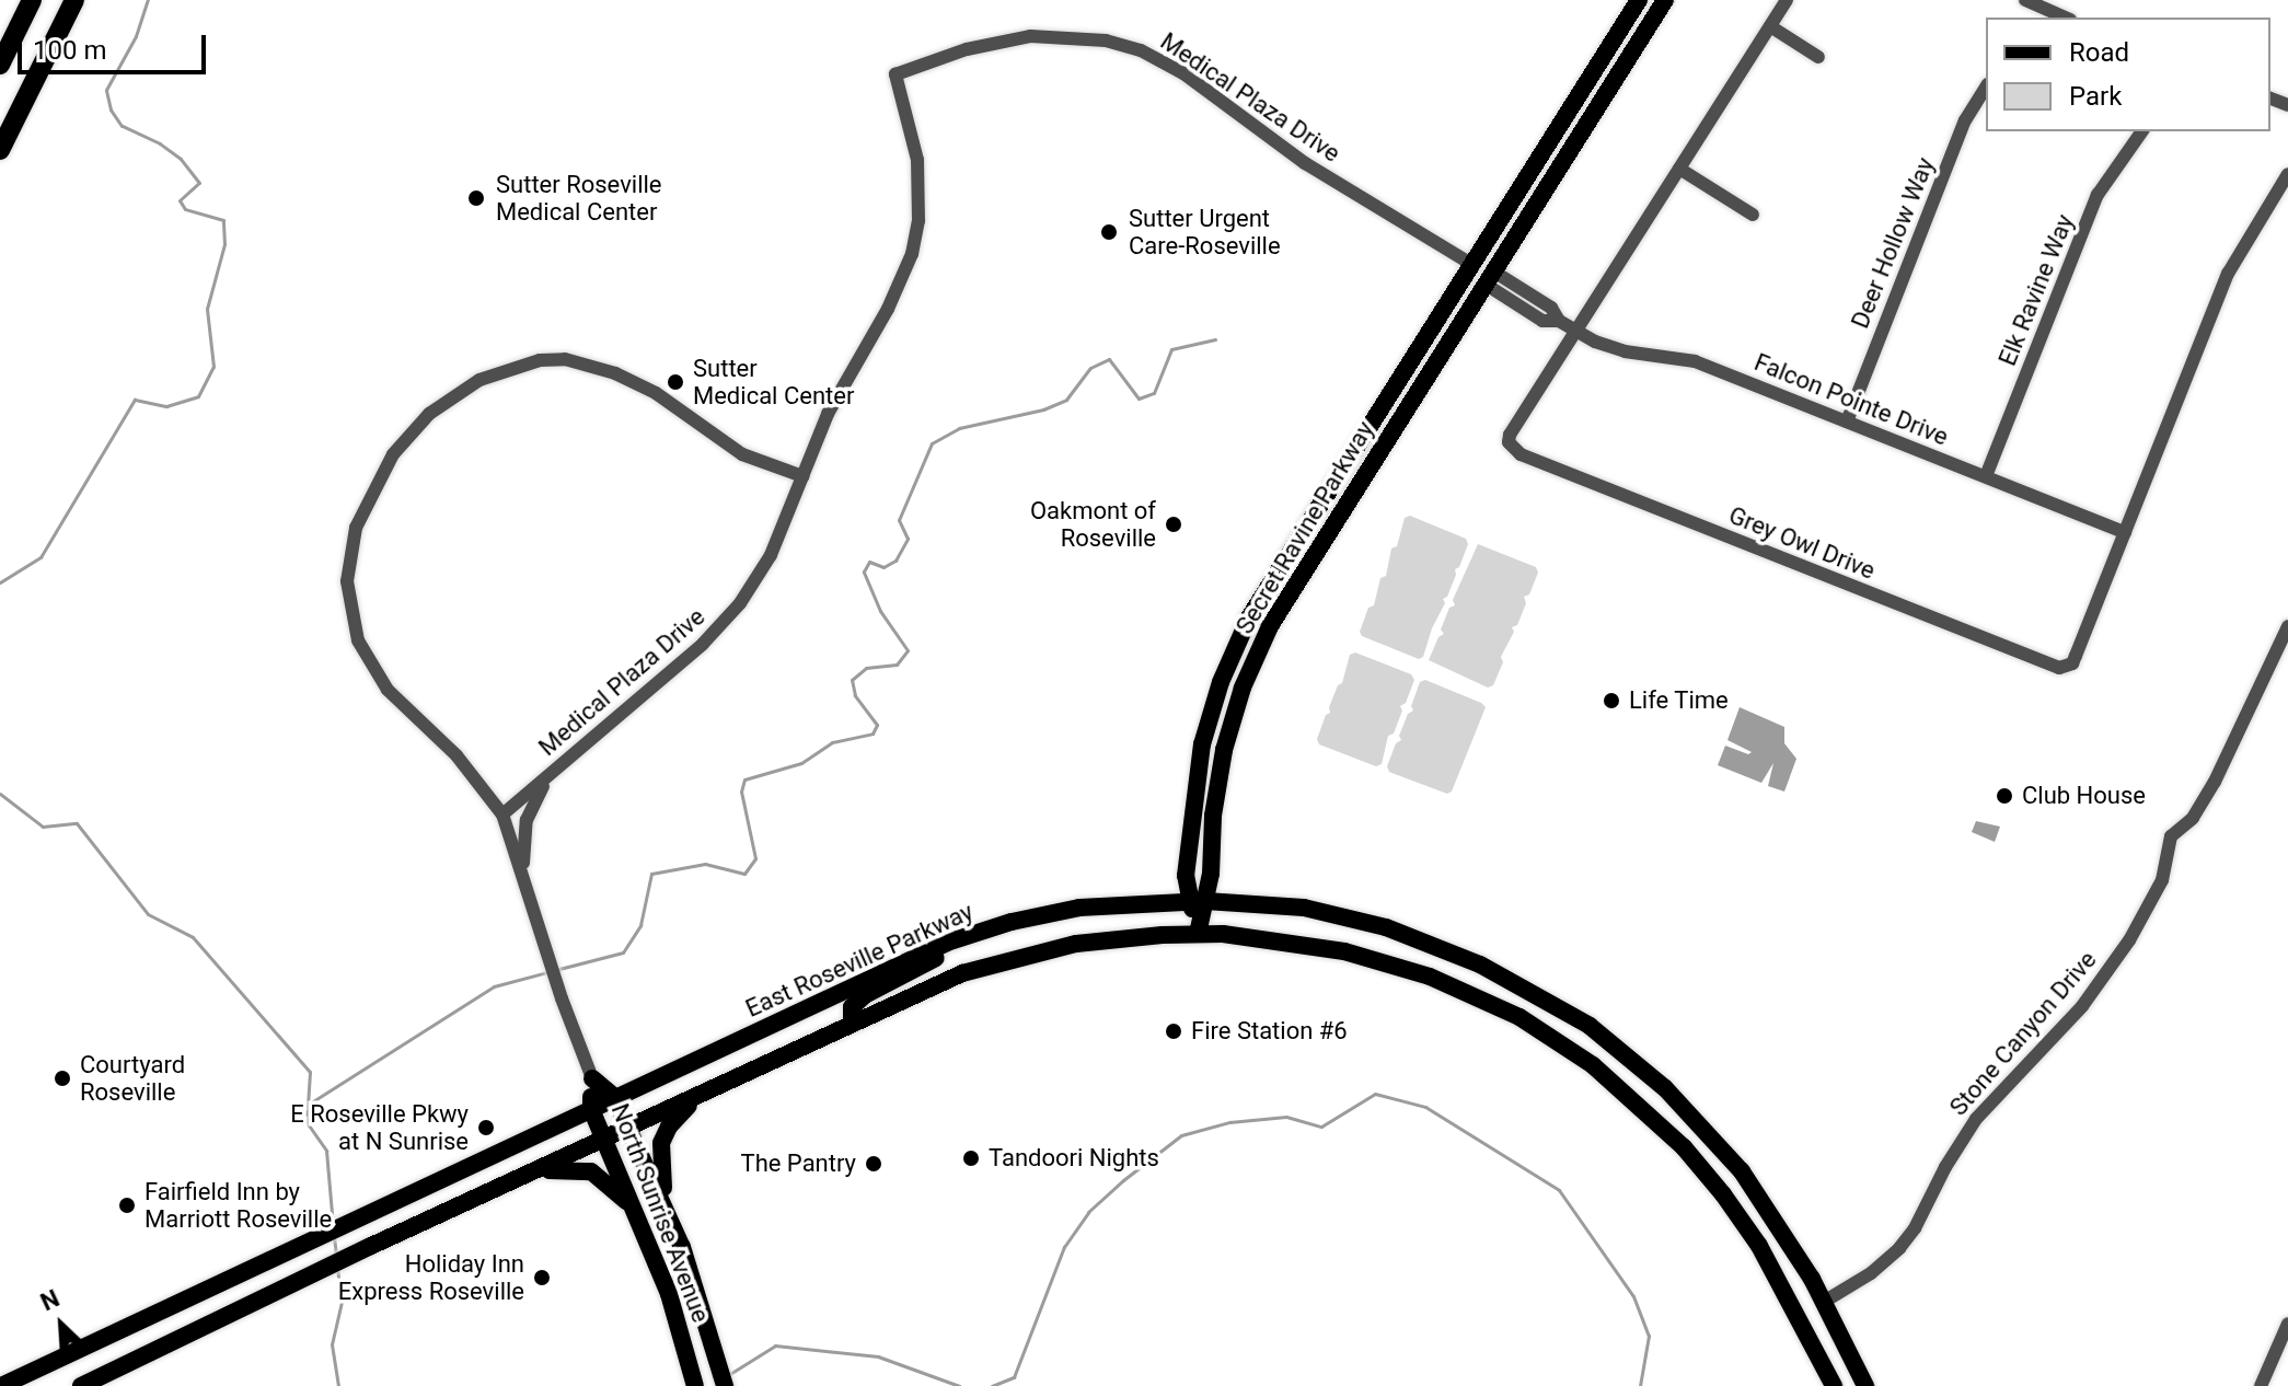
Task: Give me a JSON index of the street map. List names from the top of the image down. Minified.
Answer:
{"streets":{"main road":["Secret Ravine Parkway","East Roseville Parkway","North Sunrise Avenue"],"street":["Medical Plaza Drive","Deer Hollow Way","Elk Ravine Way","Falcon Pointe Drive","Grey Owl Drive","Stone Canyon Drive"]},"crossings":[["Medical Plaza Drive","Secret Ravine Parkway"],["Deer Hollow Way","Falcon Pointe Drive"],["Elk Ravine Way","Falcon Pointe Drive"],["Falcon Pointe Drive","Secret Ravine Parkway"],["Falcon Pointe Drive","Grey Owl Drive"],["Secret Ravine Parkway","East Roseville Parkway"],["East Roseville Parkway","Stone Canyon Drive"],["East Roseville Parkway","North Sunrise Avenue"]],"places":["Sutter Roseville Medical Center","Sutter Urgent Care-Roseville","Sutter Medical Center","Oakmont of Roseville","Life Time","Club House","Fire Station #6","Courtyard Roseville","E Roseville Pkwy at N Sunrise","Tandoori Nights","The Pantry","Fairfield Inn by Marriott Roseville","Holiday Inn Express Roseville"],"legend":["Road","Park"],"scale_bar":"100 m","north":"top left"}
